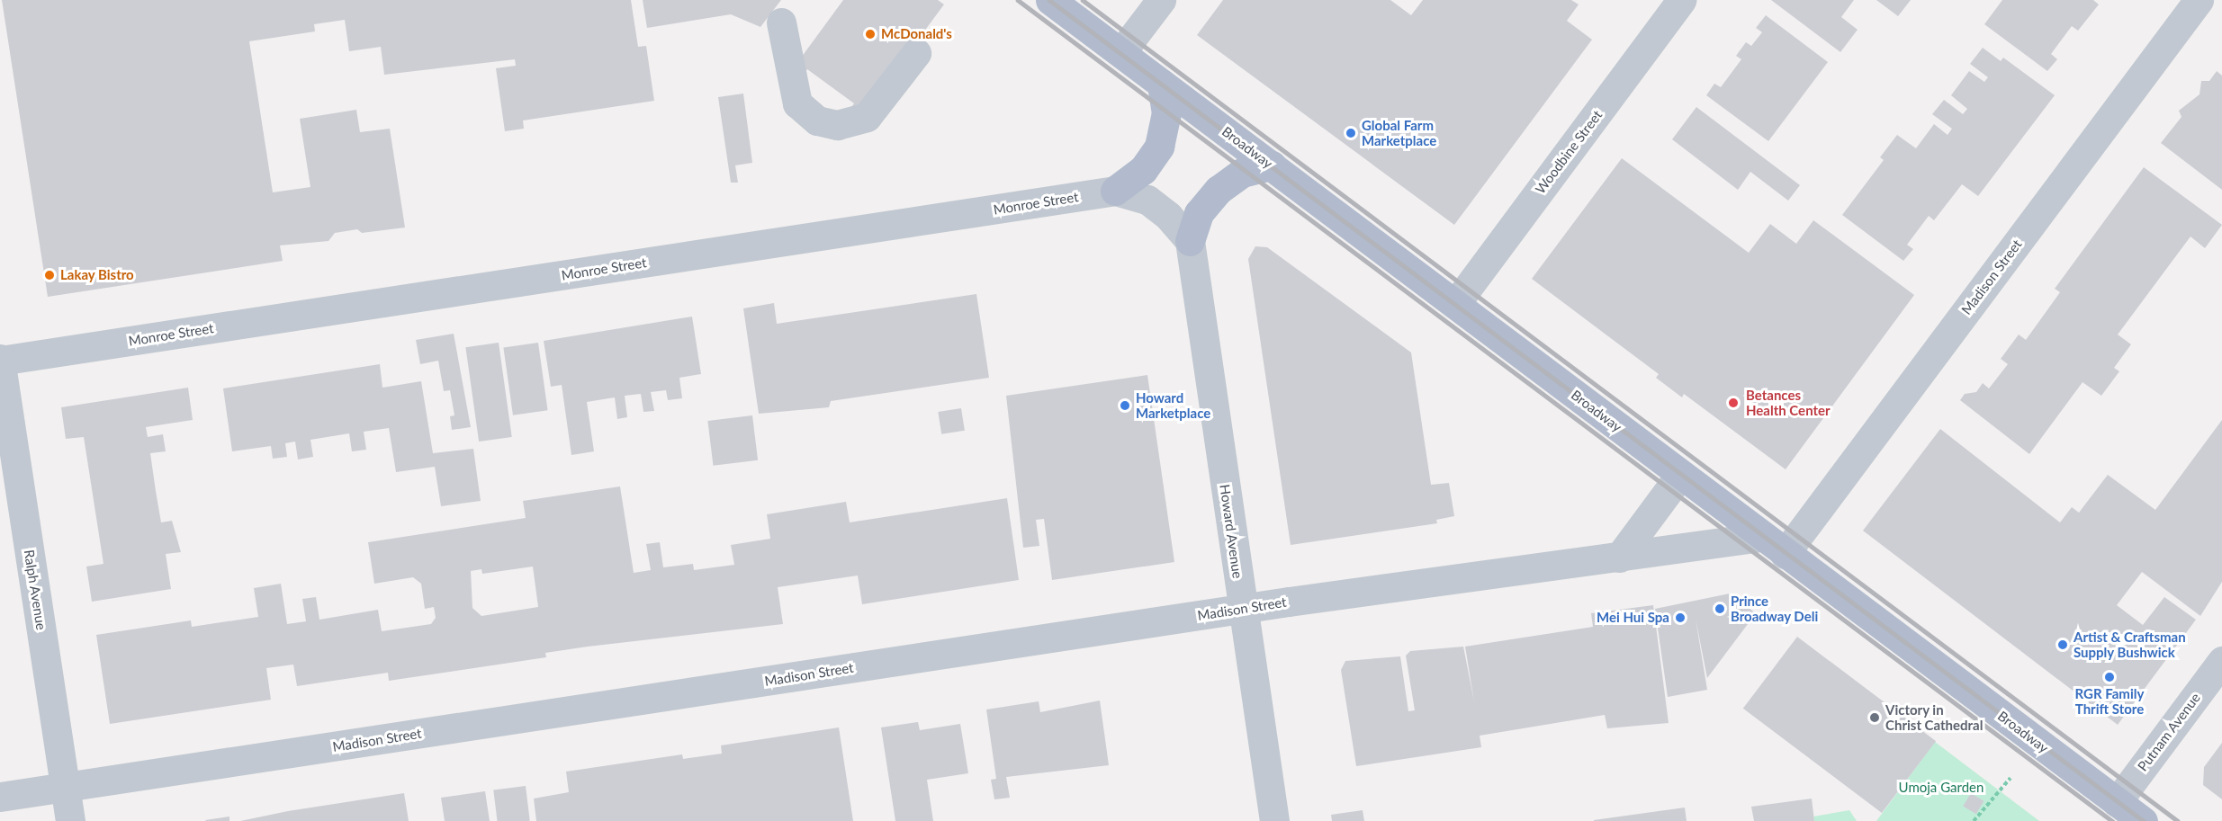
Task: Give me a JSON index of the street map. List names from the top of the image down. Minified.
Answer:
{"streets":{"main road":["Broadway"],"street":["Woodbine Street","Monroe Street","Madison Street","Howard Avenue","Ralph Avenue","Putnam Avenue"]},"crossings":[["Broadway","Woodbine Street"],["Broadway","Madison Street"],["Broadway","Putnam Avenue"],["Monroe Street","Howard Avenue"],["Monroe Street","Ralph Avenue"],["Madison Street","Howard Avenue"],["Madison Street","Ralph Avenue"]],"parks":["Umoja Garden"],"places":["McDonald's","Global Farm Marketplace","Lakay Bistro","Betances Health Center","Howard Marketplace","Prince Broadway Deli","Mei Hui Spa","Artist & Craftsman Supply Bushwick","RGR Family Thrift Store","Victory in Christ Cathedral"]}
